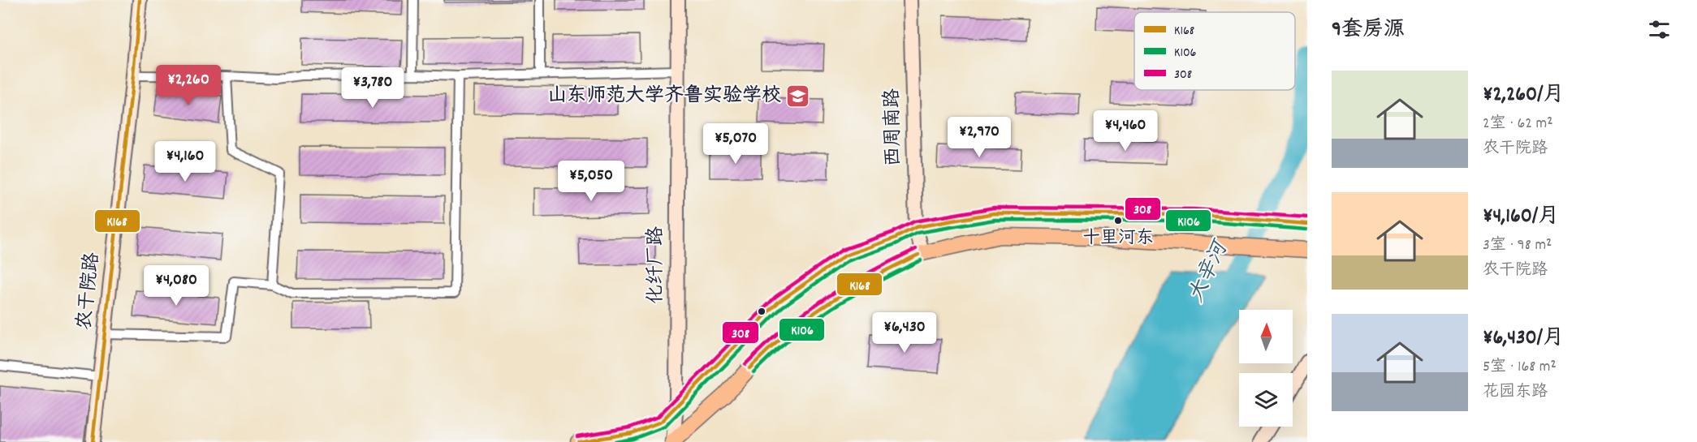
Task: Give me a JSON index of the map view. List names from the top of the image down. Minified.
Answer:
{"streets":{"street":["西周南路","化纤厂路","农干院路"]},"water":["大辛河"],"places":{"school or university":["山东师范大学齐鲁实验学校"],"other":["十里河东"]},"lines":["transit line K168","transit line 308","transit line K106"],"legend":["K168","K106","308"],"north":"top","page":{"heading":"9套房源","list":[{"name":"¥2,260/月","note":"2室 · 62 m² · 农干院路"},{"name":"¥4,160/月","note":"3室 · 98 m² · 农干院路"},{"name":"¥6,430/月","note":"5室 · 168 m² · 花园东路"}],"price":["¥2,260","¥3,780","¥4,460","¥2,970","¥5,070","¥4,160","¥5,050","¥4,080","¥6,430"]}}
